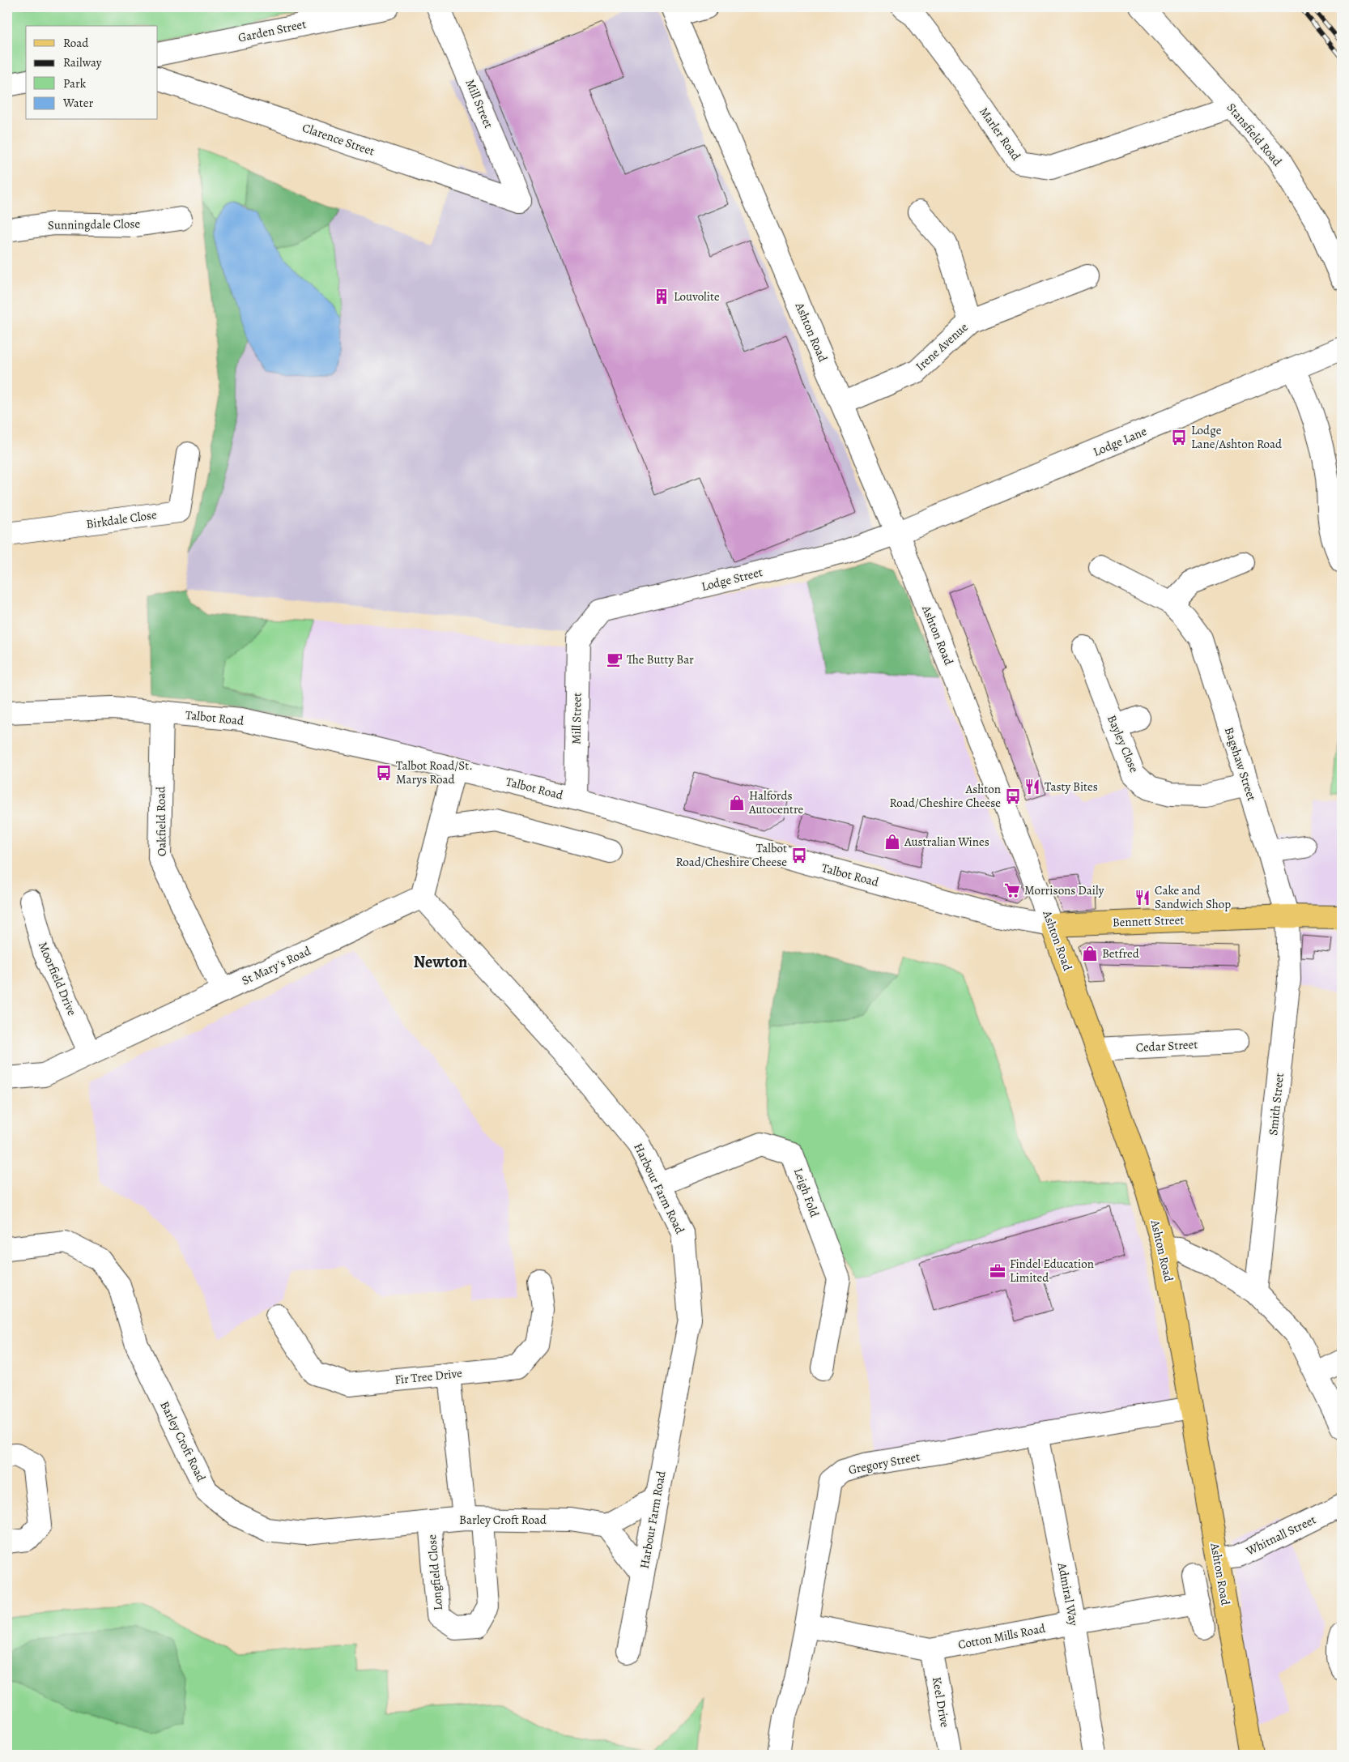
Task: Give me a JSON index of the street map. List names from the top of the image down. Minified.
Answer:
{"streets":{"main road":["Ashton Road","Bennett Street"],"street":["Garden Street","Mill Street","Marler Road","Stansfield Road","Clarence Street","Sunningdale Close","Irene Avenue","Lodge Lane","Birkdale Close","Lodge Street","Talbot Road","Bayley Close","Bagshaw Street","Oakfield Road","St Mary's Road","Moorfield Drive","Cedar Street","Smith Street","Harbour Farm Road","Leigh Fold","Fir Tree Drive","Barley Croft Road","Gregory Street","Whitnall Street","Longfield Close","Admiral Way","Cotton Mills Road","Keel Drive"]},"crossings":[["Mill Street","Clarence Street"],["Mill Street","Lodge Street"],["Mill Street","Talbot Road"],["Marler Road","Stansfield Road"],["Ashton Road","Irene Avenue"],["Ashton Road","Lodge Lane"],["Ashton Road","Lodge Street"],["Ashton Road","Talbot Road"],["Ashton Road","Bennett Street"],["Ashton Road","Cedar Street"],["Ashton Road","Gregory Street"],["Ashton Road","Whitnall Street"],["Lodge Lane","Lodge Street"],["Talbot Road","Oakfield Road"],["Talbot Road","Bennett Street"],["Bayley Close","Bagshaw Street"],["Bagshaw Street","Bennett Street"],["Bagshaw Street","Smith Street"],["Oakfield Road","St Mary's Road"],["Bennett Street","Smith Street"],["St Mary's Road","Moorfield Drive"],["St Mary's Road","Harbour Farm Road"],["Harbour Farm Road","Leigh Fold"],["Barley Croft Road","Longfield Close"],["Gregory Street","Admiral Way"],["Gregory Street","Cotton Mills Road"],["Admiral Way","Cotton Mills Road"],["Cotton Mills Road","Keel Drive"]],"districts":["Newton"],"places":{"building":["Louvolite"],"bus stop":["Lodge Lane/Ashton Road","Talbot Road/St. Marys Road","Ashton Road/Cheshire Cheese","Talbot Road/Cheshire Cheese"],"cafe":["The Butty Bar"],"restaurant":["Tasty Bites","Cake and Sandwich Shop"],"shop":["Halfords Autocentre","Australian Wines","Betfred"],"supermarket":["Morrisons Daily"],"office":["Findel Education Limited"]},"legend":["Road","Railway","Park","Water"]}
